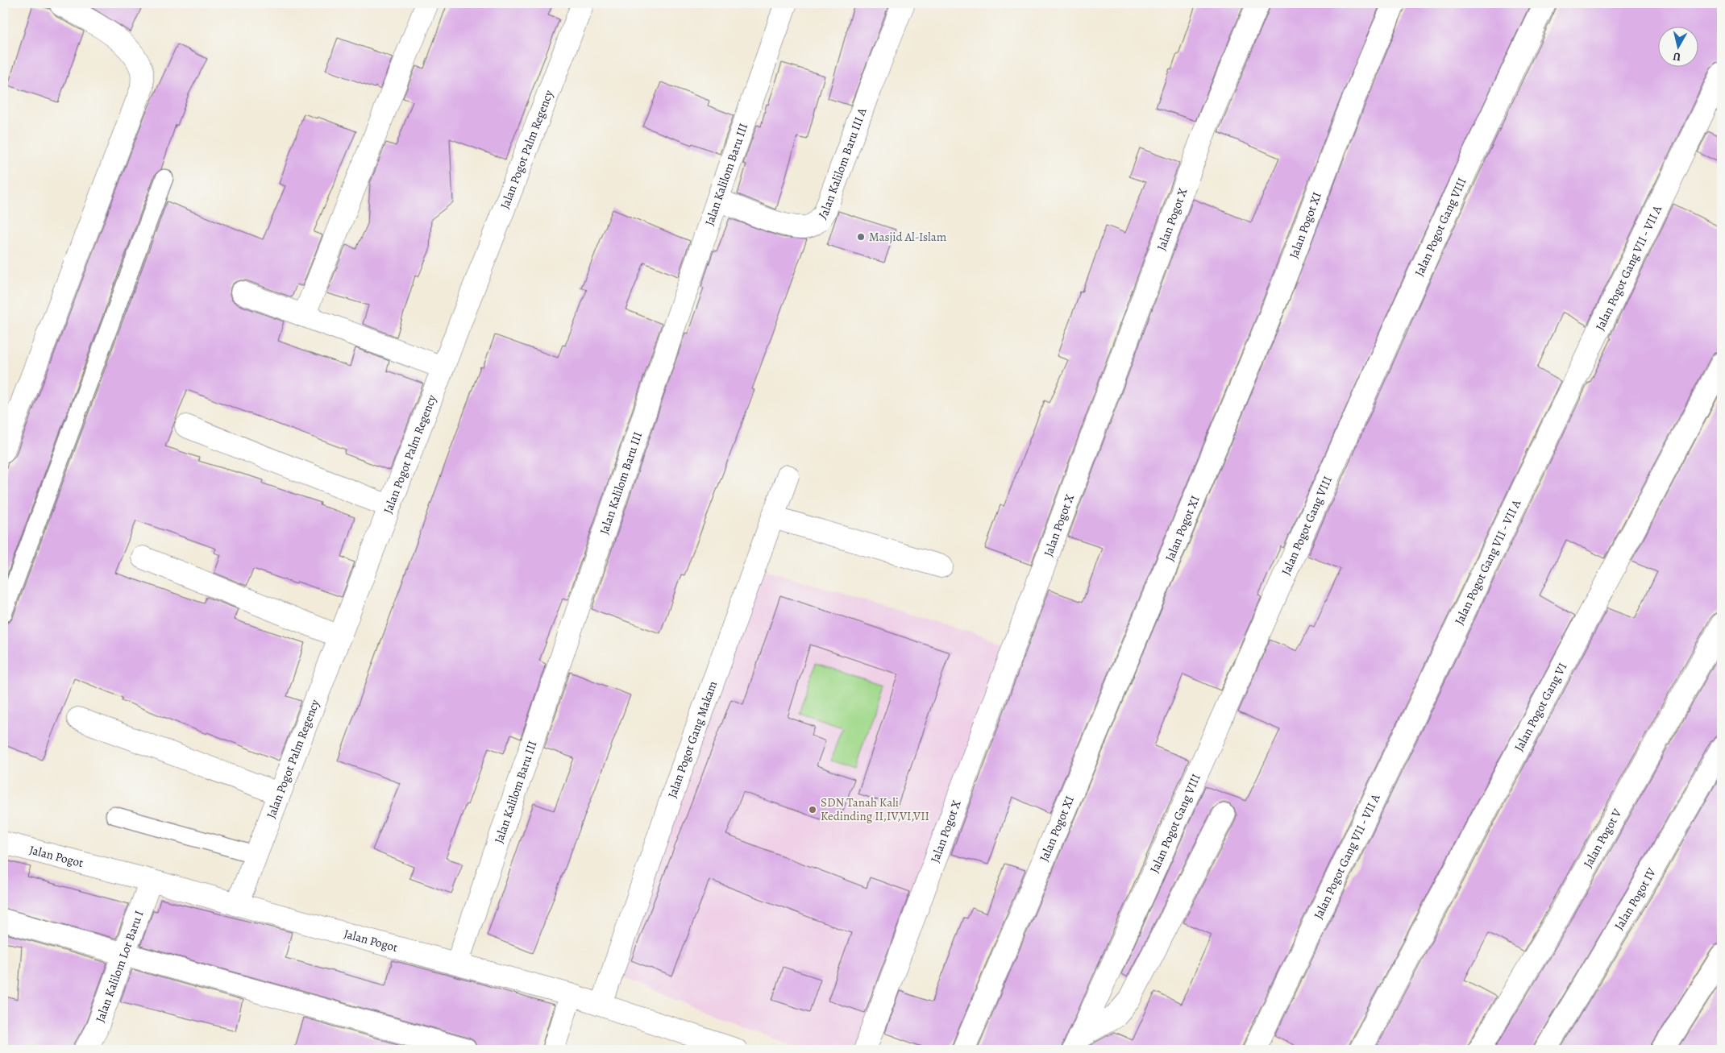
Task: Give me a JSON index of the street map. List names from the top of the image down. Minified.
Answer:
{"streets":{"street":["Jalan Pogot Palm Regency","Jalan Kalilom Baru III A","Jalan Kalilom Baru III","Jalan Pogot X","Jalan Pogot XI","Jalan Pogot Gang VIII","Jalan Pogot Gang VII - VII A","Jalan Pogot Gang VI","Jalan Pogot Gang Makam","Jalan Pogot V","Jalan Pogot","Jalan Pogot IV","Jalan Kalilom Lor Baru I"]},"crossings":[["Jalan Pogot Palm Regency","Jalan Pogot"],["Jalan Kalilom Baru III A","Jalan Kalilom Baru III"],["Jalan Kalilom Baru III","Jalan Pogot"],["Jalan Pogot Gang Makam","Jalan Pogot"],["Jalan Pogot","Jalan Kalilom Lor Baru I"]],"places":["Masjid Al-Islam","SDN Tanah Kali Kedinding II,IV,VI,VII"],"north":"bottom"}
